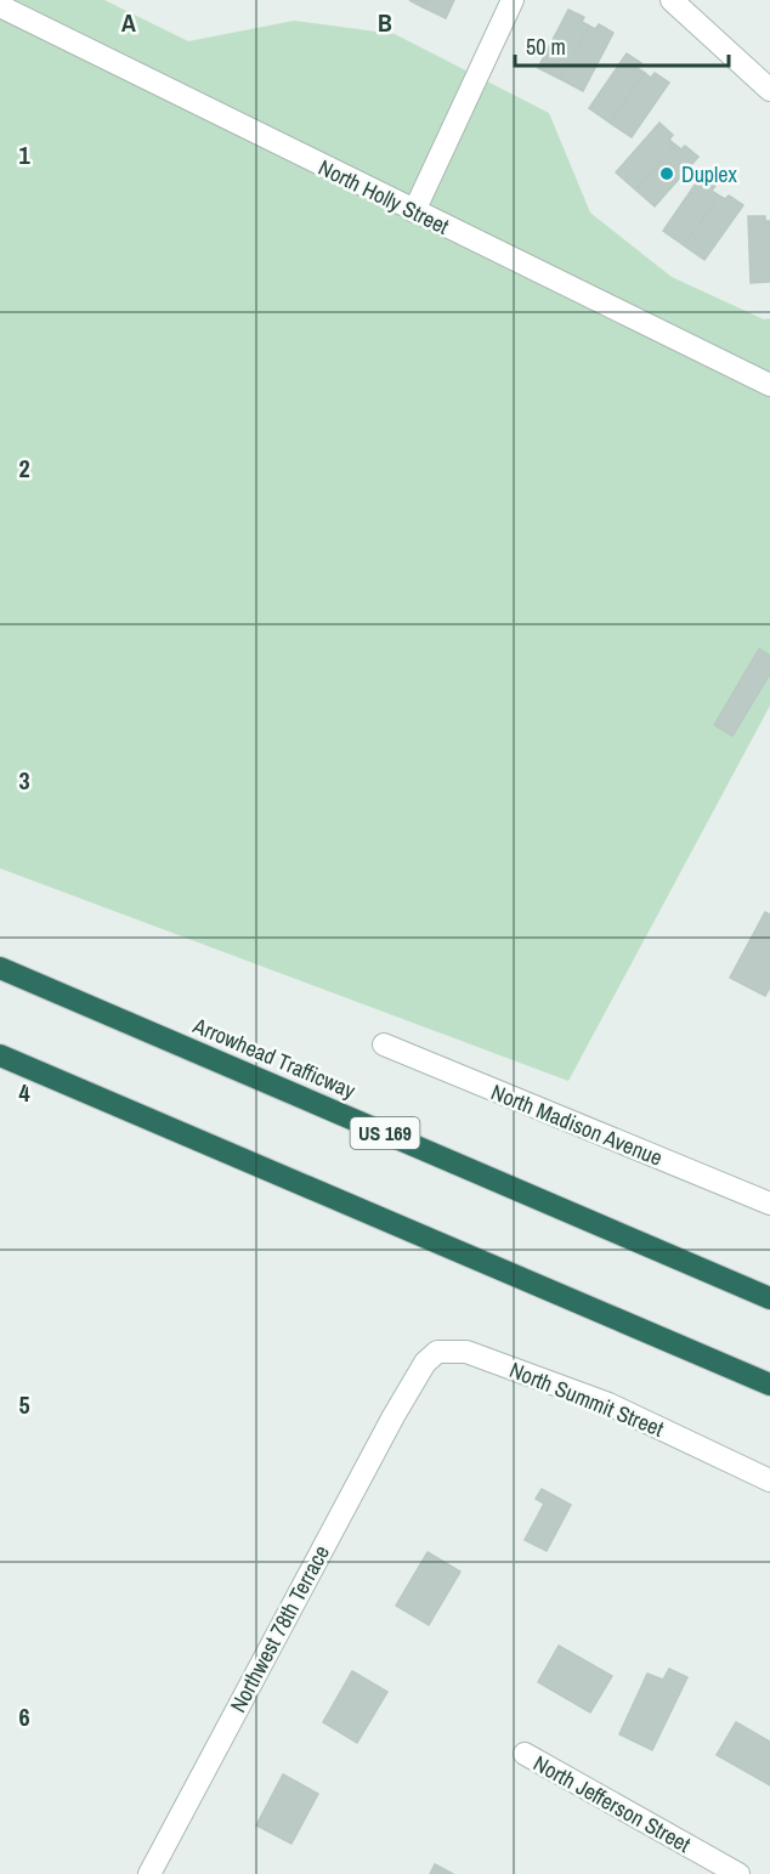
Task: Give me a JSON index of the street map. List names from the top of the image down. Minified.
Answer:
{"streets":{"highway":["Arrowhead Trafficway","US 169"],"street":["North Holly Street","North Madison Avenue","North Summit Street","Northwest 78th Terrace","North Jefferson Street"]},"crossings":[["North Summit Street","Northwest 78th Terrace"]],"places":["Duplex"],"scale_bar":"50 m","grid":{"columns":["A","B"],"rows":["1","2","3","4","5","6"]}}
